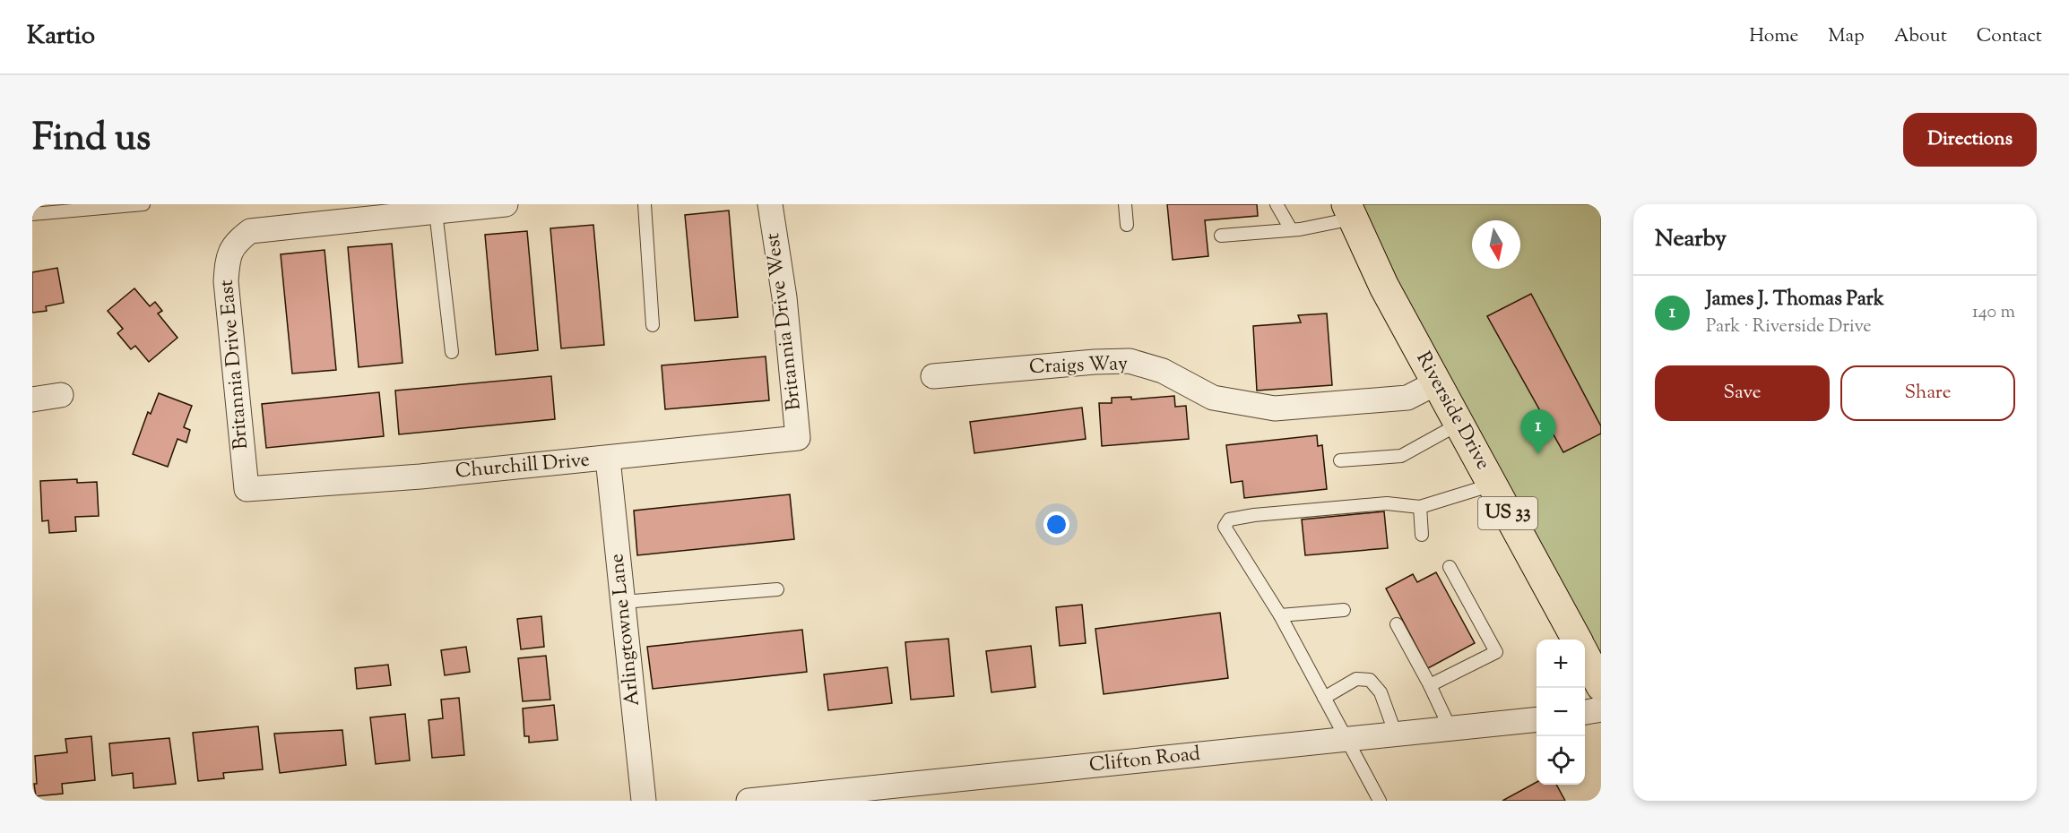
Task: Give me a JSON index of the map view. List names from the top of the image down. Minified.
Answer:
{"streets":{"main road":["Riverside Drive","US 33"],"street":["Britannia Drive West","Britannia Drive East","Craigs Way","Churchill Drive","Arlingtowne Lane","Clifton Road"]},"crossings":[["Britannia Drive West","Churchill Drive"],["Britannia Drive East","Churchill Drive"],["Craigs Way","Riverside Drive"],["Churchill Drive","Arlingtowne Lane"]],"north":"bottom","page":{"header":"Kartio","nav":["Home","Map","About","Contact"],"title":"Find us","buttons":["Directions",["Save","Share"]],"heading":"Nearby","list":[{"mark":"1","name":"James J. Thomas Park","note":"Park · Riverside Drive","value":"140 m"}],"pins":"1","map_buttons":["+","−"]}}
